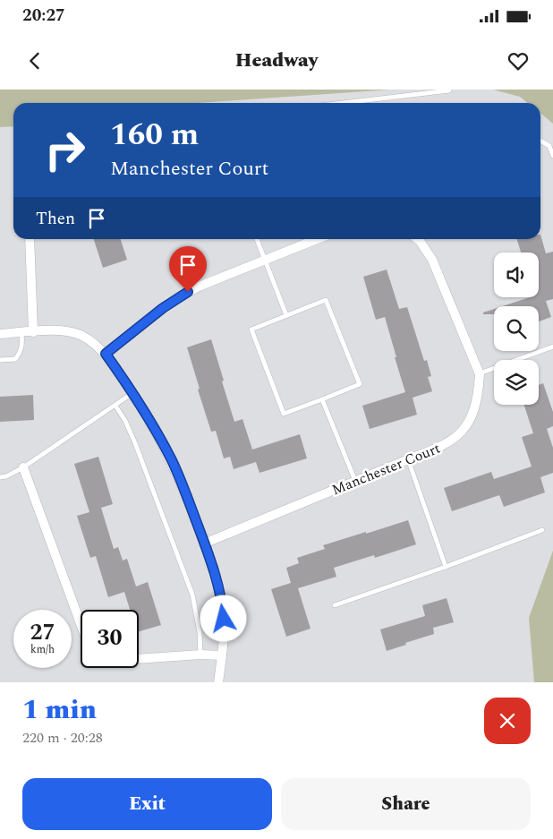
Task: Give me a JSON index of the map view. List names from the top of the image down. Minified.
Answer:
{"streets":{"street":["Manchester Court"]},"page":{"status":"20:27","header":"Headway","turn":["160 m","Manchester Court"],"then":"Then","speed":"27 km/h","limit":"30","heading":["1 min","220 m · 20:28"],"buttons":["Exit","Share"]}}
